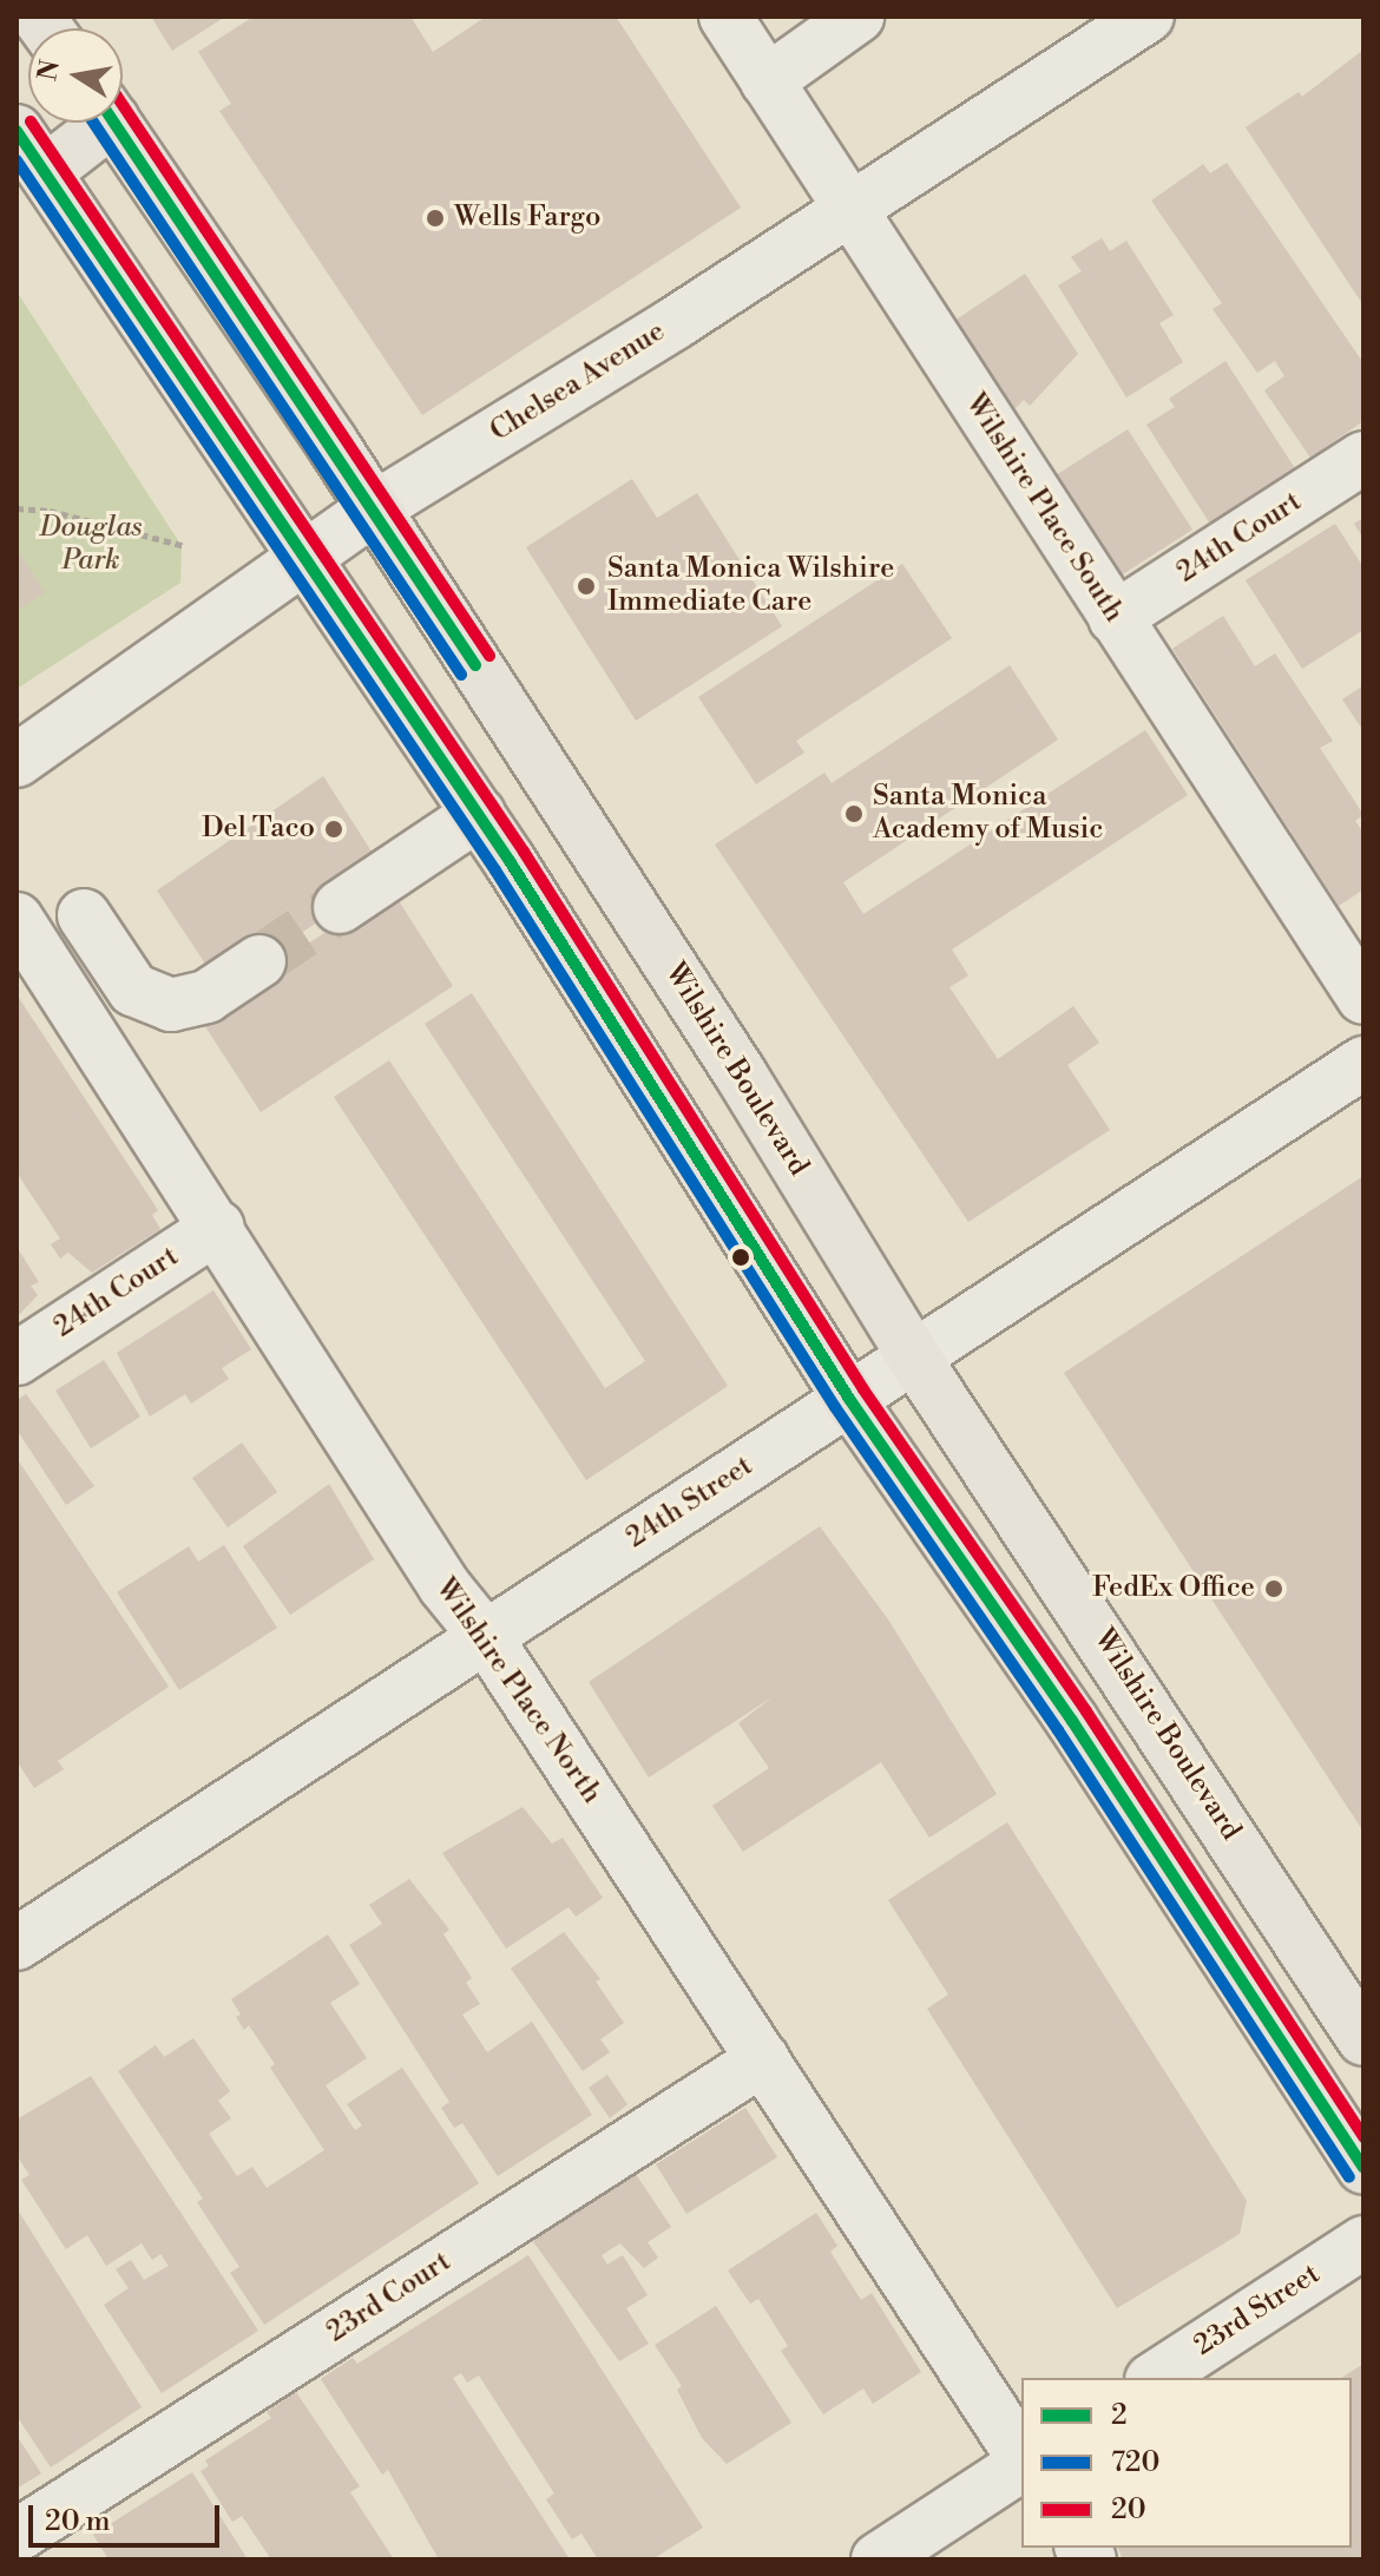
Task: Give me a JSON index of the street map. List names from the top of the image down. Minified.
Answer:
{"streets":{"main road":["Wilshire Boulevard"],"street":["Chelsea Avenue","Wilshire Place South","24th Court","24th Street","Wilshire Place North","23rd Court","23rd Street"]},"crossings":[["Chelsea Avenue","Wilshire Place South"],["Chelsea Avenue","Wilshire Boulevard"],["Wilshire Place South","24th Court"],["24th Court","Wilshire Place North"],["Wilshire Boulevard","24th Street"],["24th Street","Wilshire Place North"],["Wilshire Place North","23rd Court"]],"parks":["Douglas Park"],"places":["Wells Fargo","Santa Monica Wilshire Immediate Care","Santa Monica Academy of Music","Del Taco","FedEx Office"],"lines":["transit line 20","transit line 2","transit line 720"],"legend":["2","720","20"],"scale_bar":"20 m","north":"left"}
